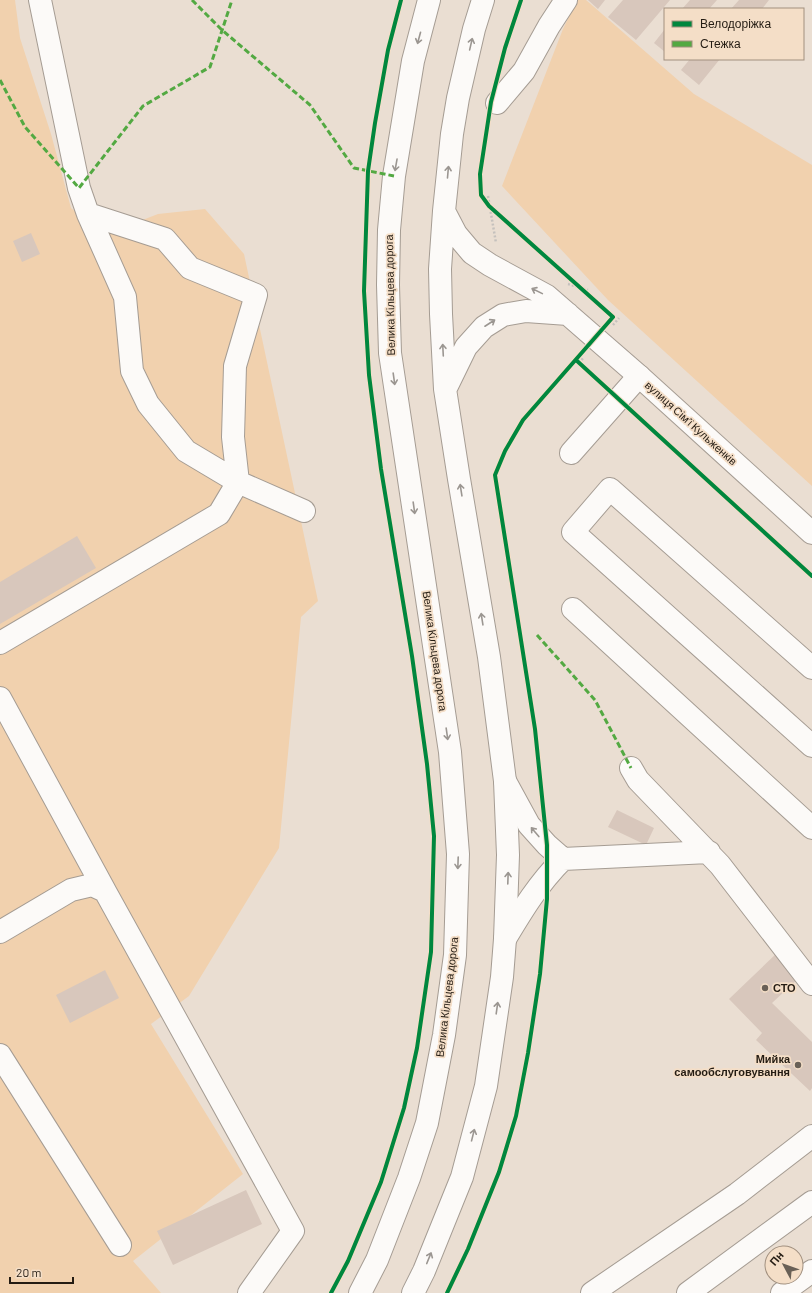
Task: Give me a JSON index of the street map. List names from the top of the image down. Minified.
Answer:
{"streets":{"main road":["Велика Кільцева дорога","вулиця Сімʼї Кульженків"]},"places":["СТО","Мийка самообслуговування"],"legend":["Велодоріжка","Стежка"],"scale_bar":"20 m","north":"top left"}
